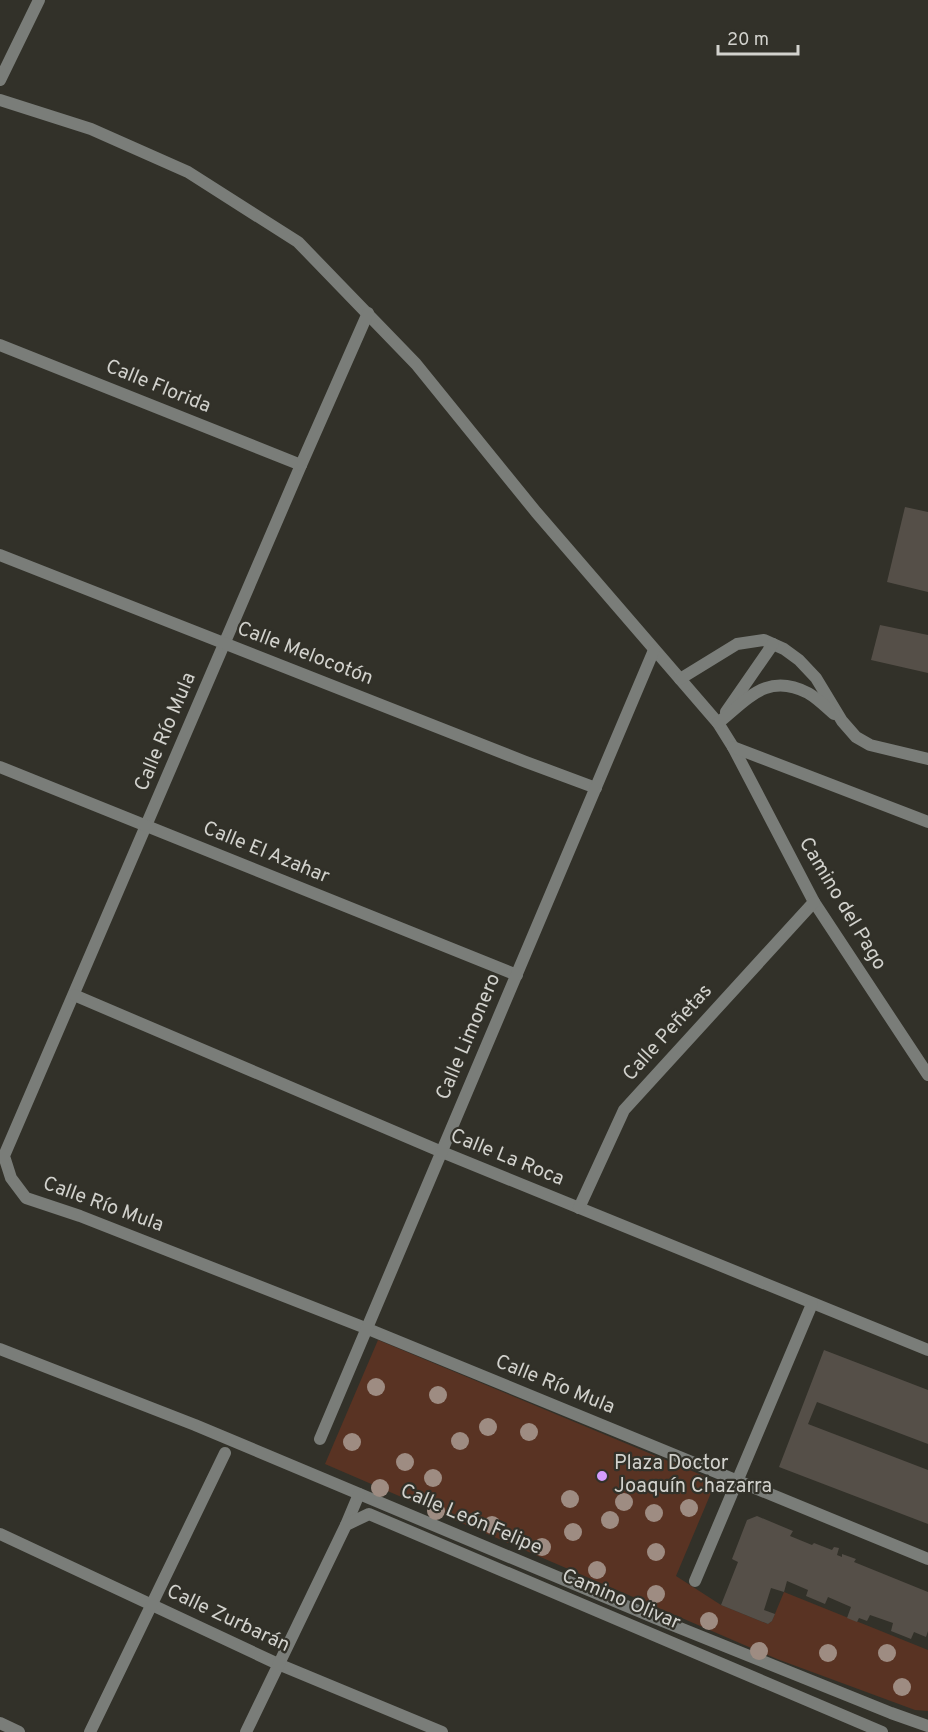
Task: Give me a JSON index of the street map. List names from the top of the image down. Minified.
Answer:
{"streets":{"street":["Calle Florida","Calle Melocotón","Calle Río Mula","Calle El Azahar","Camino del Pago","Calle Peñetas","Calle Limonero","Calle La Roca","Calle León Felipe","Camino Olivar","Calle Zurbarán"]},"crossings":[["Calle Florida","Calle Río Mula"],["Calle Melocotón","Calle Río Mula"],["Calle Melocotón","Calle Limonero"],["Calle Río Mula","Calle El Azahar"],["Calle Río Mula","Camino del Pago"],["Calle Río Mula","Calle Limonero"],["Calle Río Mula","Calle La Roca"],["Calle El Azahar","Calle Limonero"],["Camino del Pago","Calle Peñetas"],["Camino del Pago","Calle Limonero"],["Calle Peñetas","Calle La Roca"],["Calle Limonero","Calle La Roca"]],"places":["Plaza Doctor Joaquín Chazarra"],"scale_bar":"20 m"}
